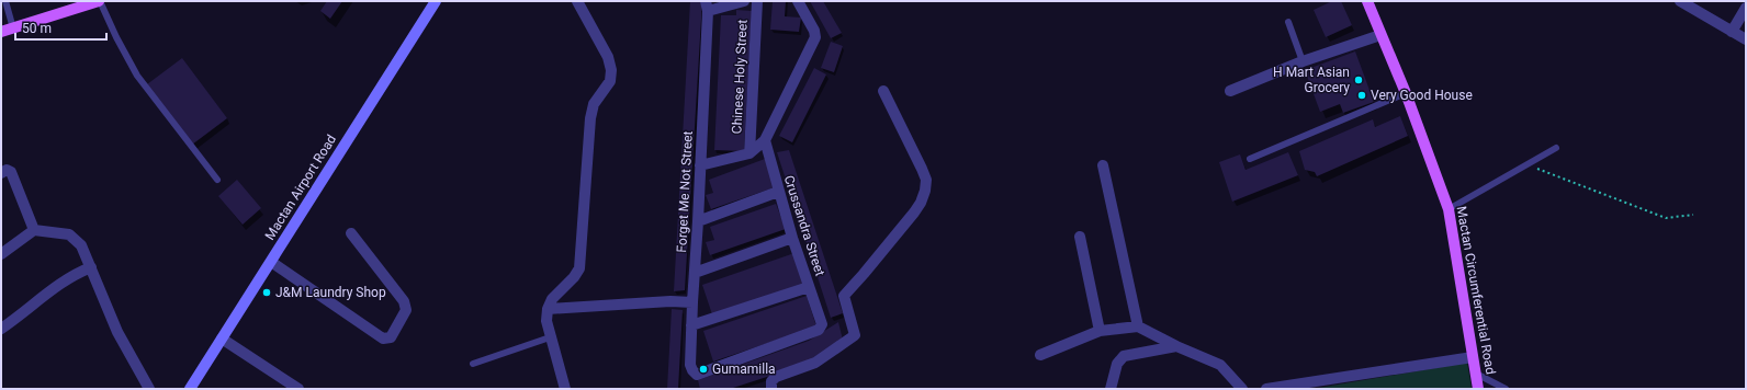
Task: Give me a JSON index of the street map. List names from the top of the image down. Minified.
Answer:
{"streets":{"main road":["Mactan Airport Road","Mactan Circumferential Road"],"street":["Chinese Holy Street","Forget Me Not Street","Crussandra Street"]},"crossings":[["Forget Me Not Street","Crussandra Street"]],"places":["H Mart Asian Grocery","Very Good House","J&M Laundry Shop","Gumamilla"],"scale_bar":"50 m"}
